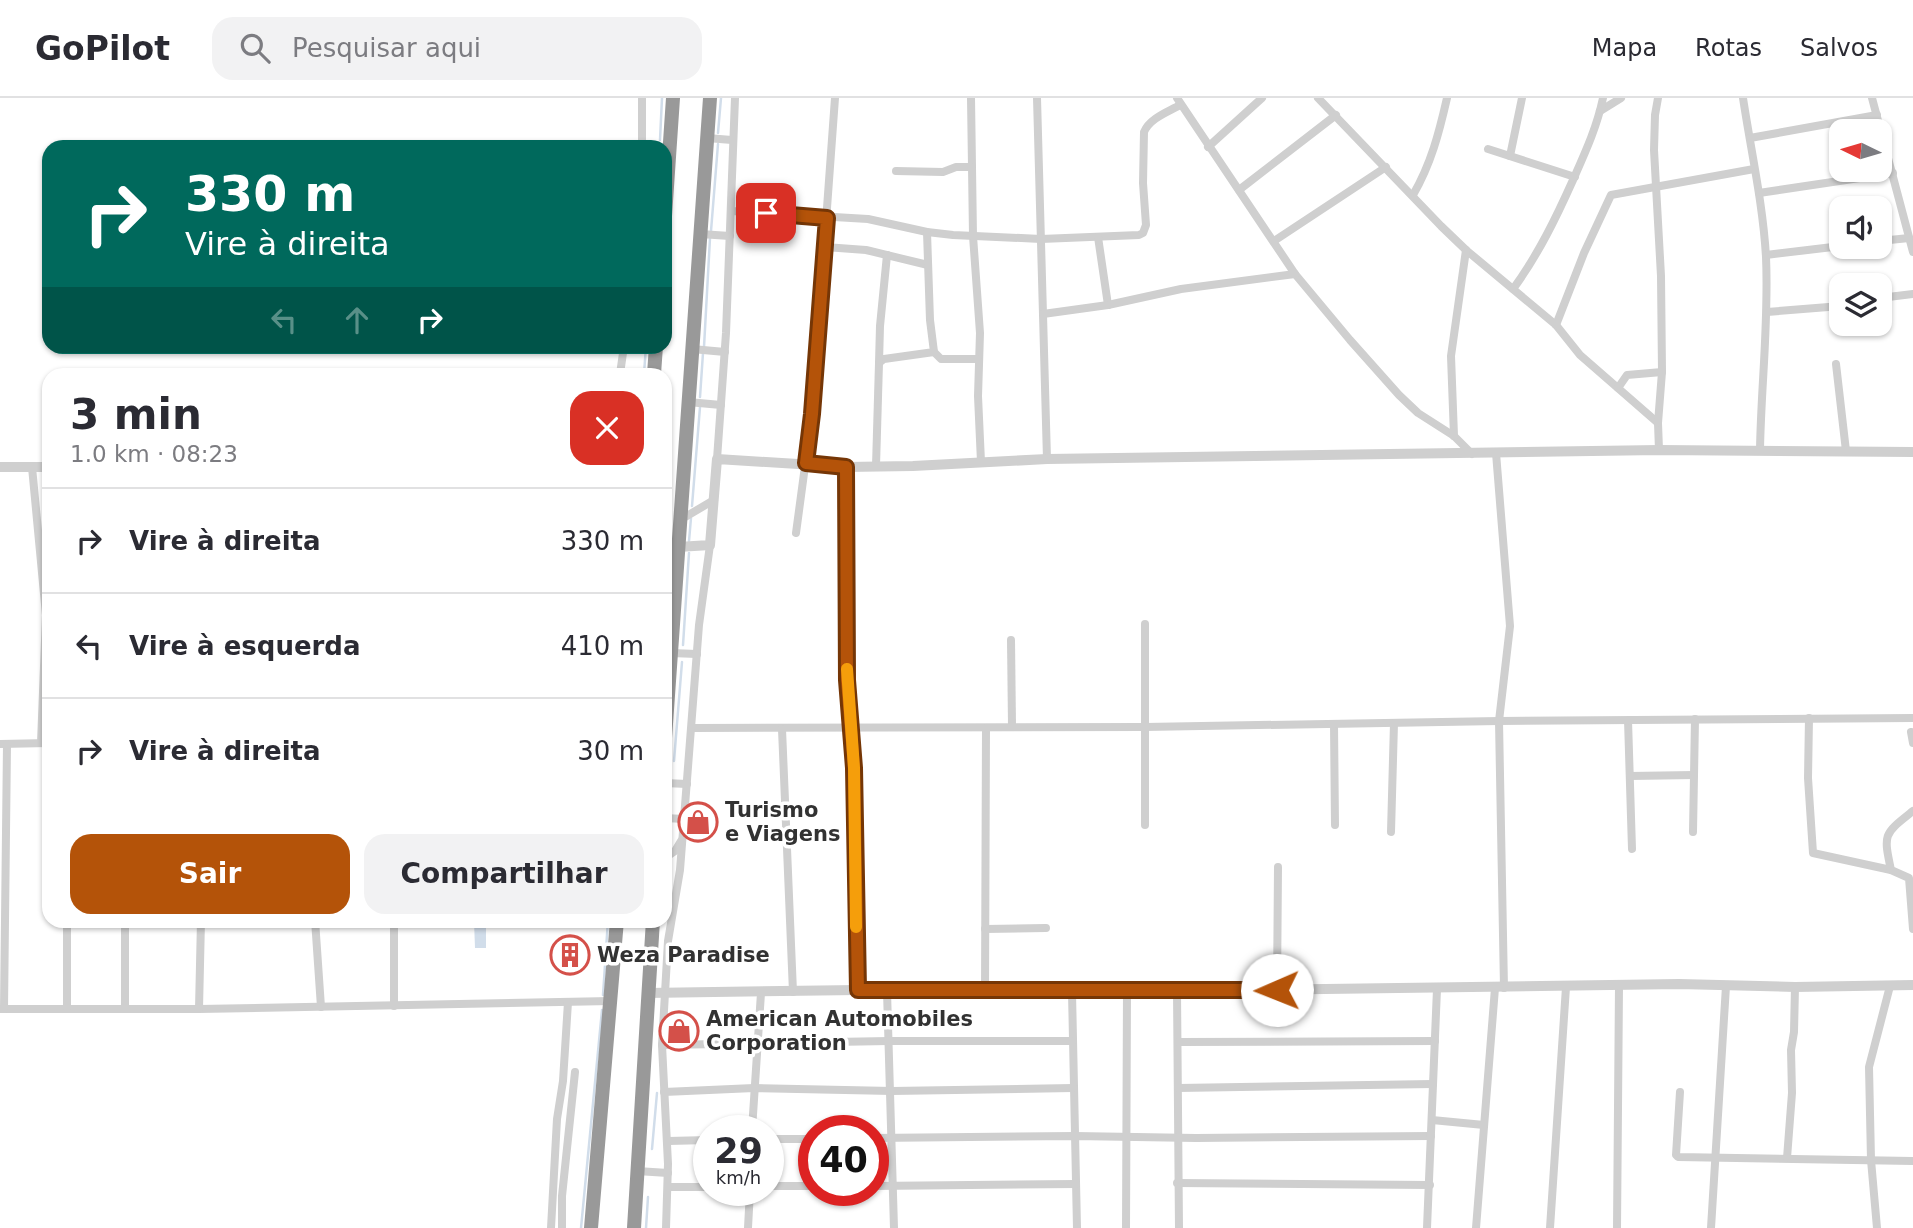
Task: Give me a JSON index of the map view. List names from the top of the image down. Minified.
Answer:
{"places":{"shop":["Turismo e Viagens","American Automobiles Corporation"],"building":["Weza Paradise"]},"north":"left","page":{"header":"GoPilot","search":"Pesquisar aqui","nav":["Mapa","Rotas","Salvos"],"turn":["330 m","Vire à direita"],"heading":["3 min","1.0 km · 08:23"],"list":[{"name":"Vire à direita","value":"330 m"},{"name":"Vire à esquerda","value":"410 m"},{"name":"Vire à direita","value":"30 m"}],"buttons":["Sair","Compartilhar"],"speed":"29 km/h","limit":"40"}}
